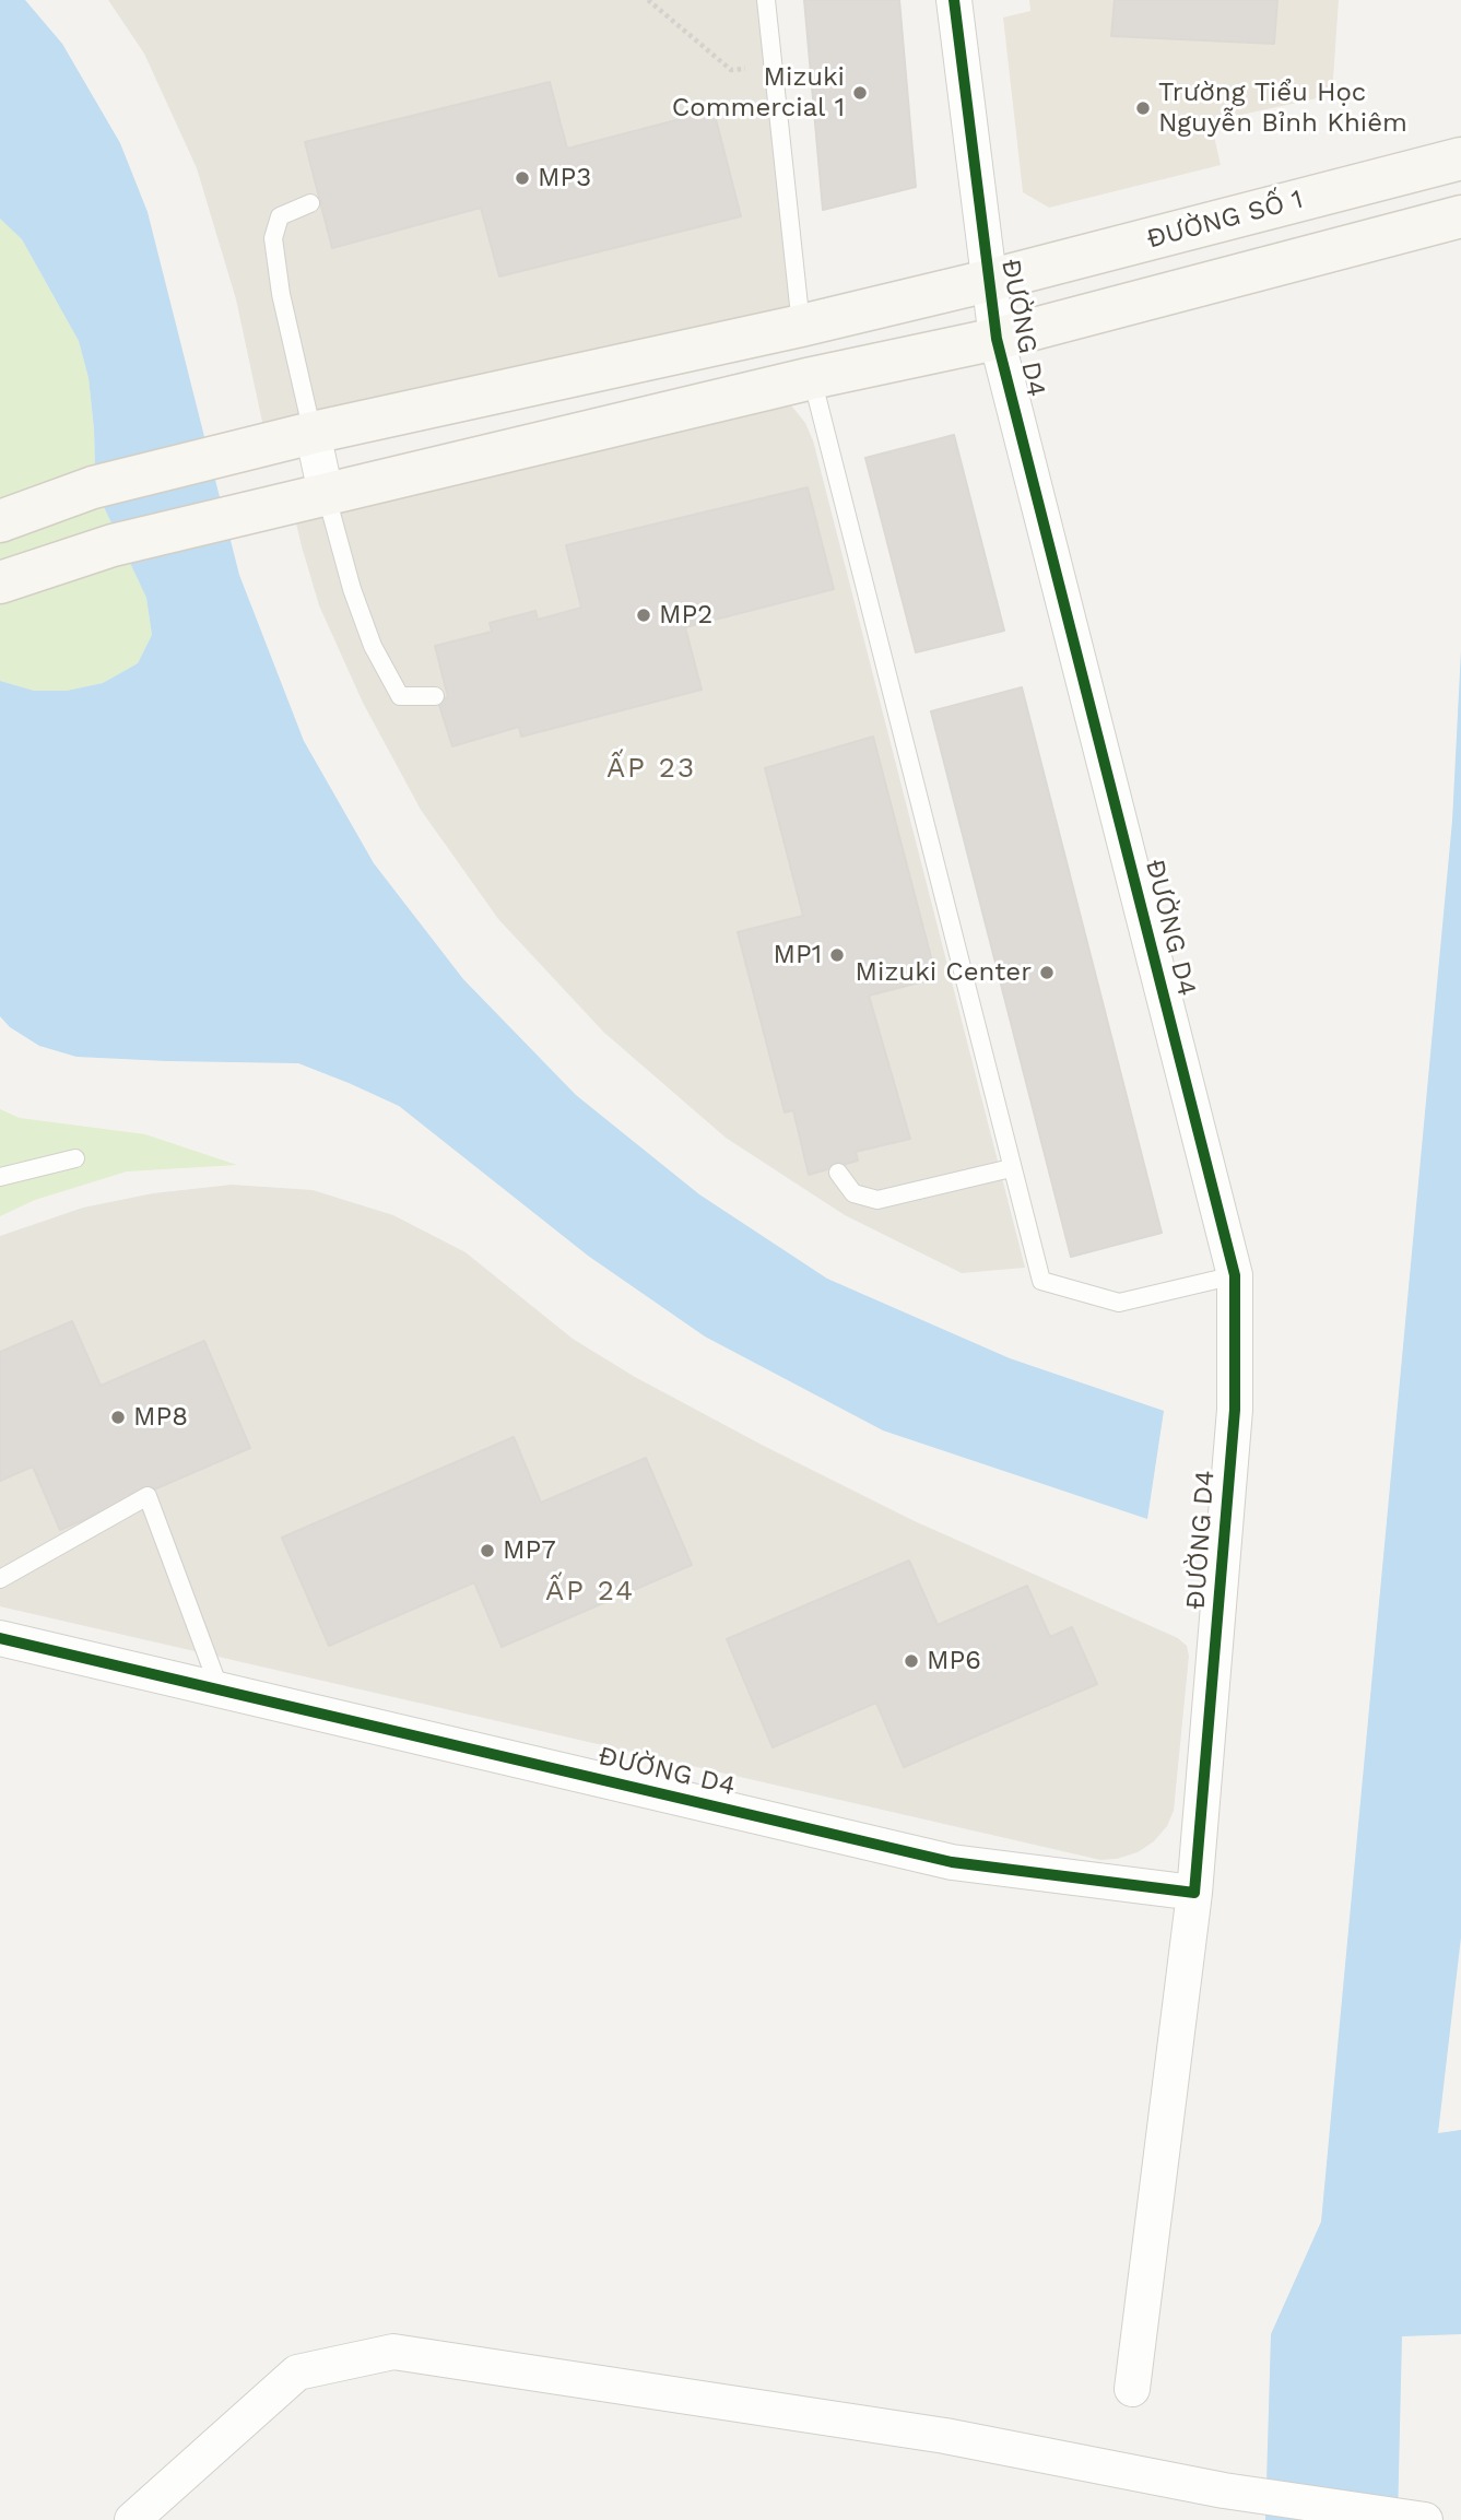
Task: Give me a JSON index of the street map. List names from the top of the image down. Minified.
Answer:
{"streets":{"street":["ĐƯỜNG SỐ 1","ĐƯỜNG D4"]},"crossings":[["ĐƯỜNG SỐ 1","ĐƯỜNG D4"]],"districts":["ẤP 23","ẤP 24"],"places":["Mizuki Commercial 1","Trường Tiểu Học Nguyễn Bỉnh Khiêm","MP3","MP2","MP1","Mizuki Center","MP8","MP7","MP6"]}
